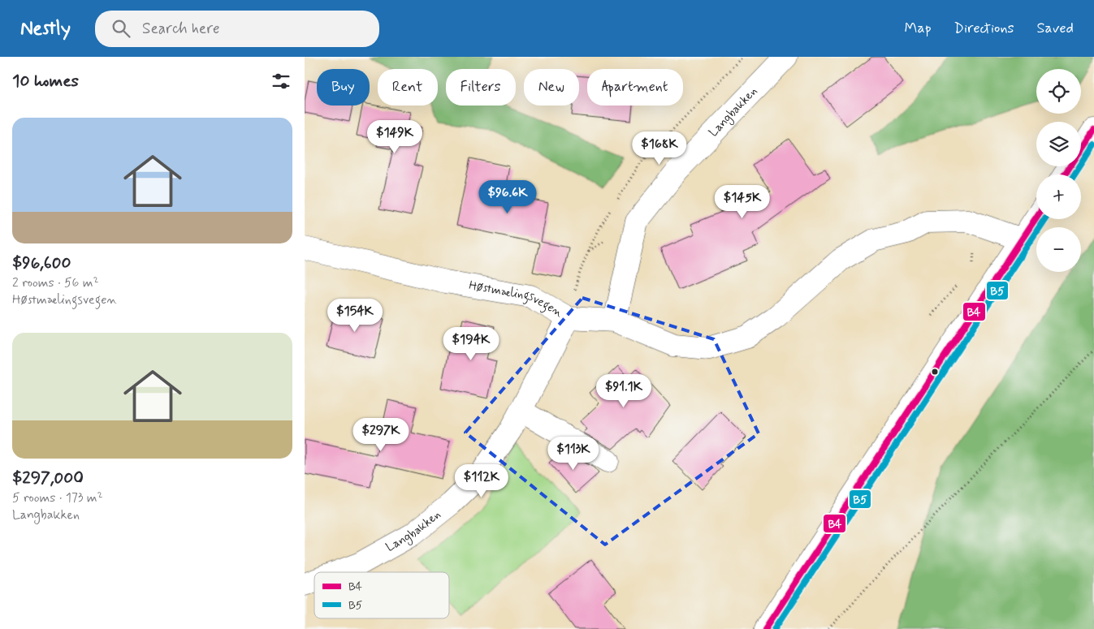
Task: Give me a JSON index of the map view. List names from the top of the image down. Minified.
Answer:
{"streets":{"street":["Langbakken","Høstmælingsvegen"]},"crossings":[["Langbakken","Høstmælingsvegen"]],"lines":["transit line B4","transit line B5"],"legend":["B4","B5"],"page":{"header":"Nestly","search":"Search here","nav":["Map","Directions","Saved"],"heading":"10 homes","map_buttons":["+","−"],"chip":["Buy","Rent","Filters","New","Apartment"],"list":[{"name":"$96,600","note":"2 rooms · 56 m² · Høstmælingsvegen"},{"name":"$297,000","note":"5 rooms · 173 m² · Langbakken"}],"price":["$149K","$168K","$96.6K","$145K","$154K","$194K","$91.1K","$297K","$113K","$112K"]}}
